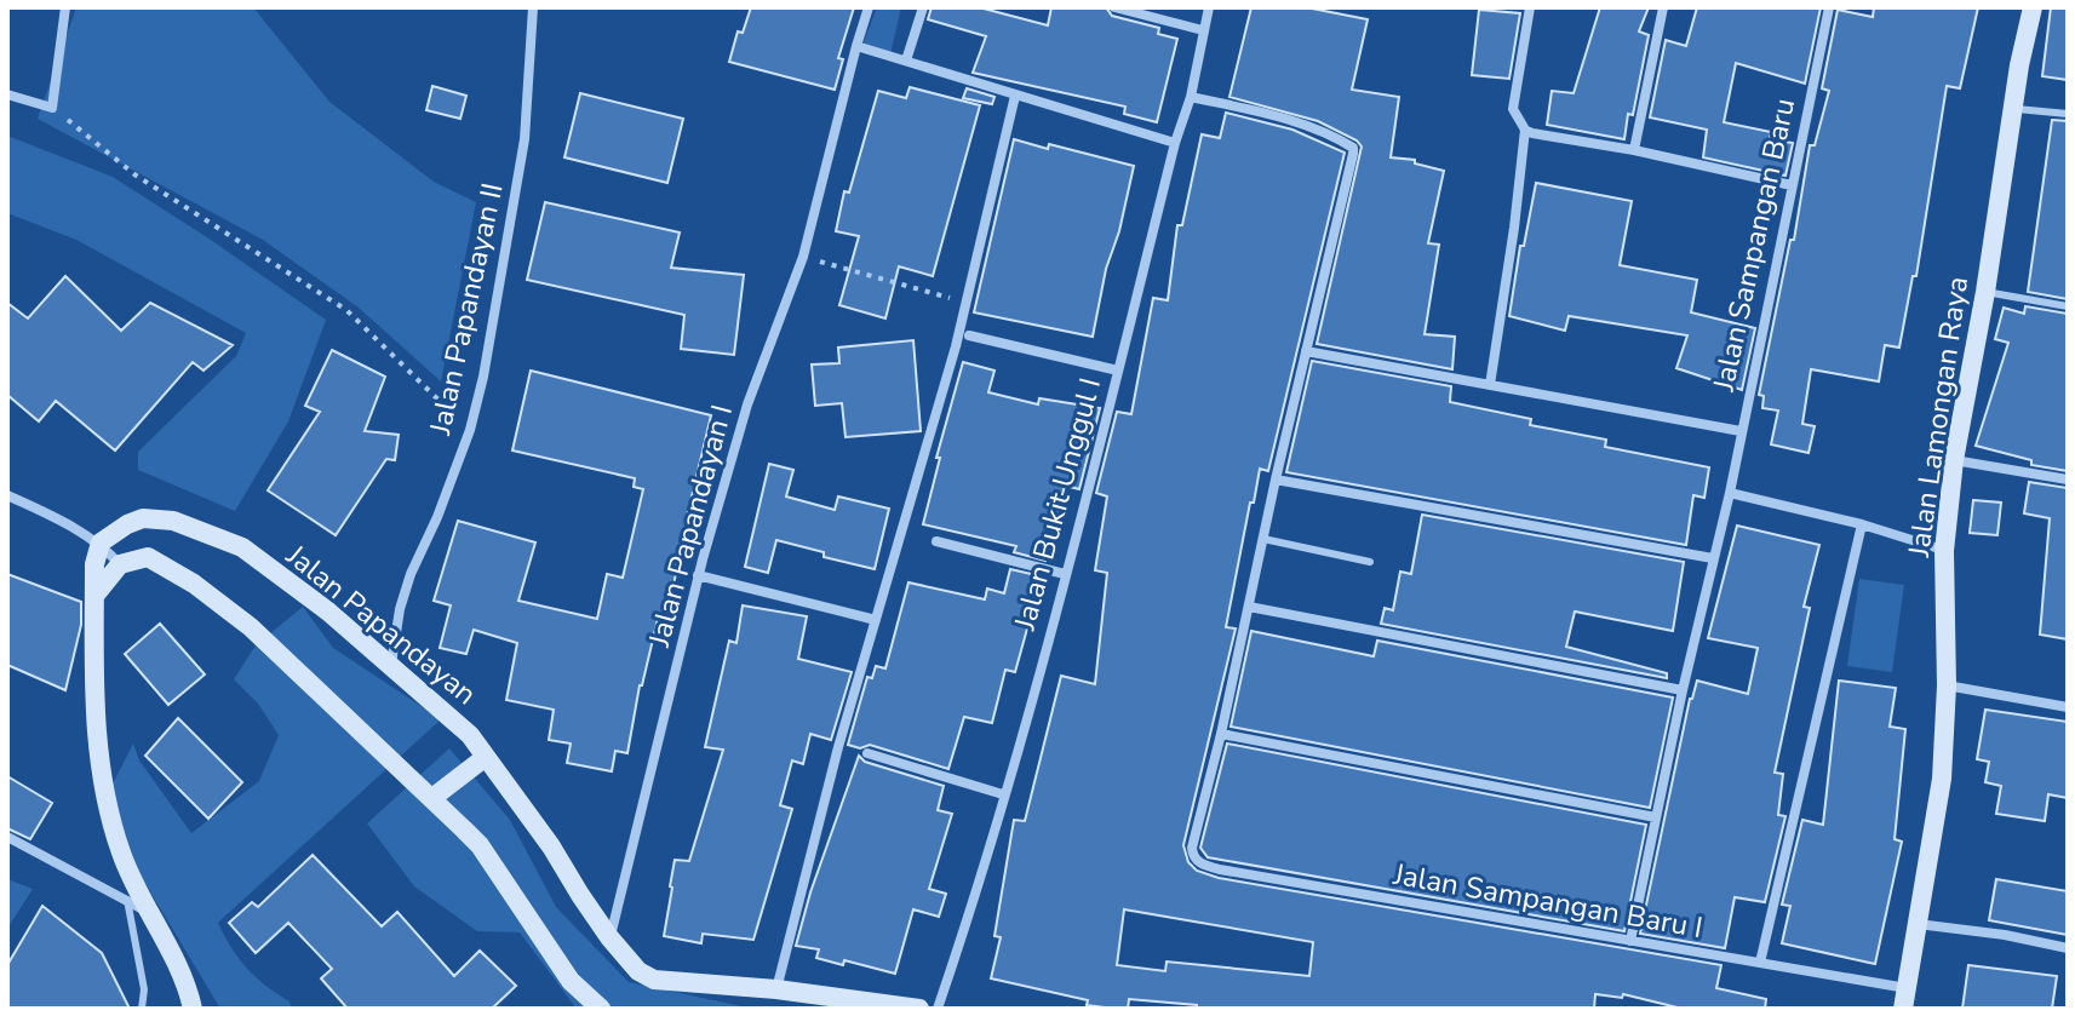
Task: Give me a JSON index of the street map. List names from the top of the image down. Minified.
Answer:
{"streets":{"main road":["Jalan Lamongan Raya","Jalan Papandayan"],"street":["Jalan Sampangan Baru","Jalan Papandayan II","Jalan Bukit Unggul I","Jalan Papandayan I","Jalan Sampangan Baru I"]},"crossings":[["Jalan Sampangan Baru","Jalan Sampangan Baru I"],["Jalan Papandayan II","Jalan Papandayan"],["Jalan Lamongan Raya","Jalan Sampangan Baru I"],["Jalan Papandayan I","Jalan Papandayan"]]}
